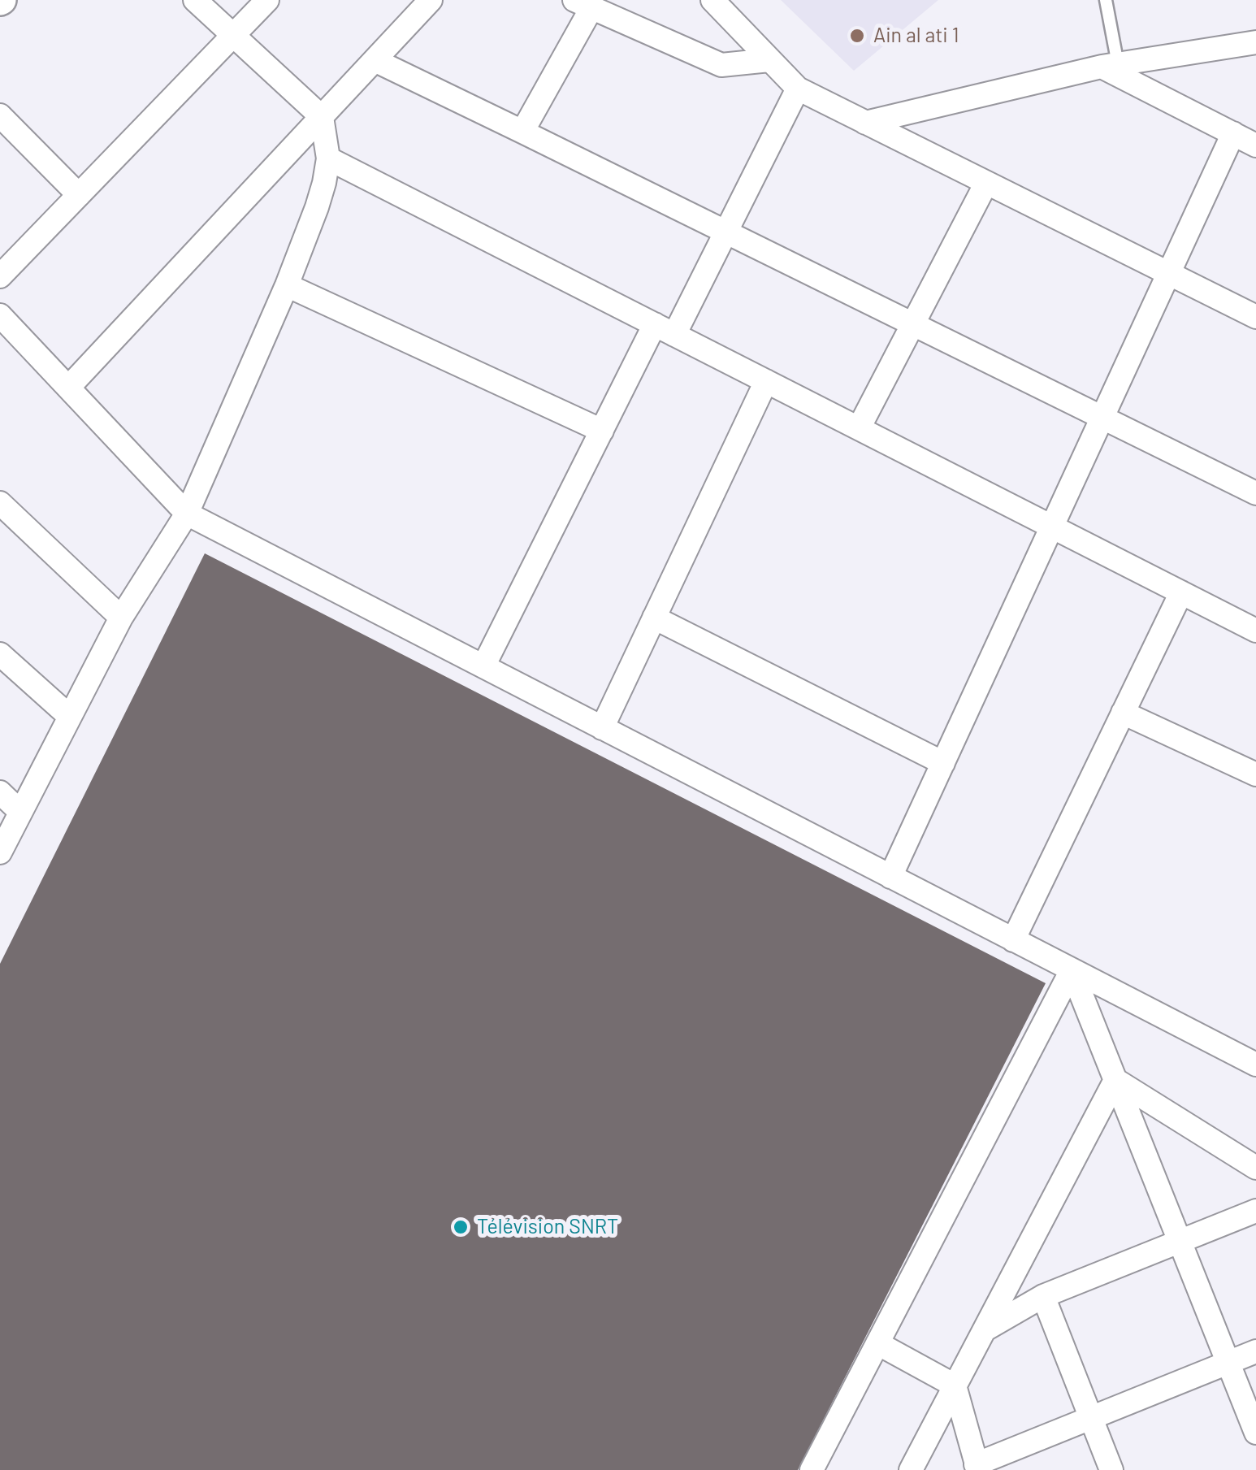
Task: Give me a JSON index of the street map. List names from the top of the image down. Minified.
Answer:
{"places":["Ain al ati 1","Télévision SNRT"]}
